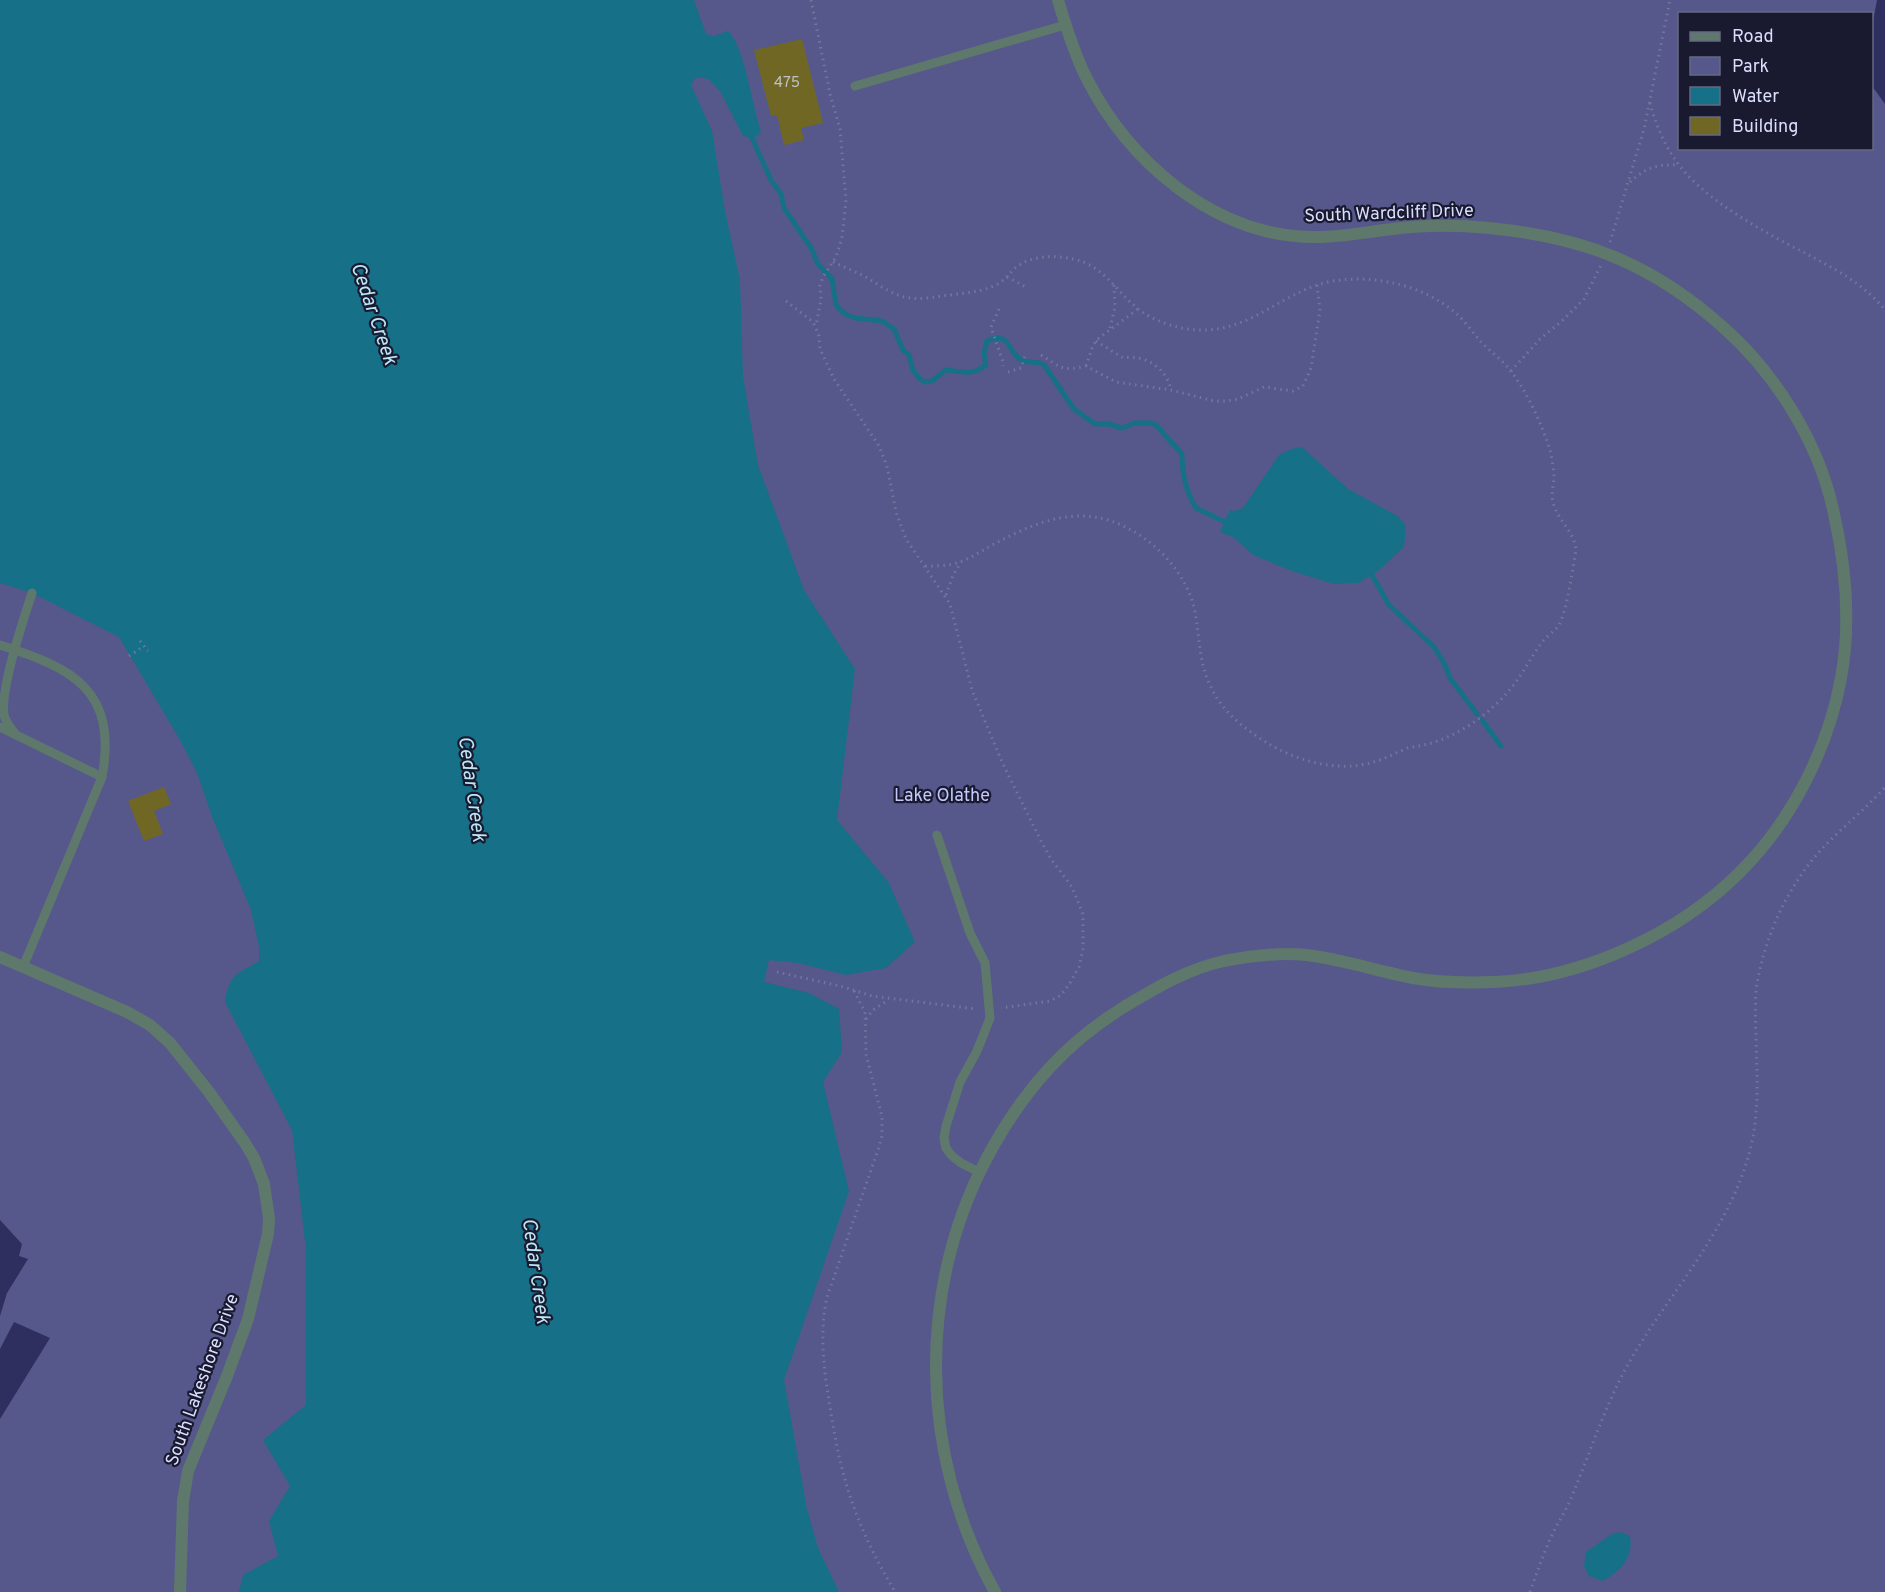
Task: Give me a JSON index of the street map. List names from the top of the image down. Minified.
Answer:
{"streets":{"street":["South Wardcliff Drive","South Lakeshore Drive"]},"water":["Cedar Creek"],"parks":["Lake Olathe"],"house_numbers":["475"],"legend":["Road","Park","Water","Building"]}
